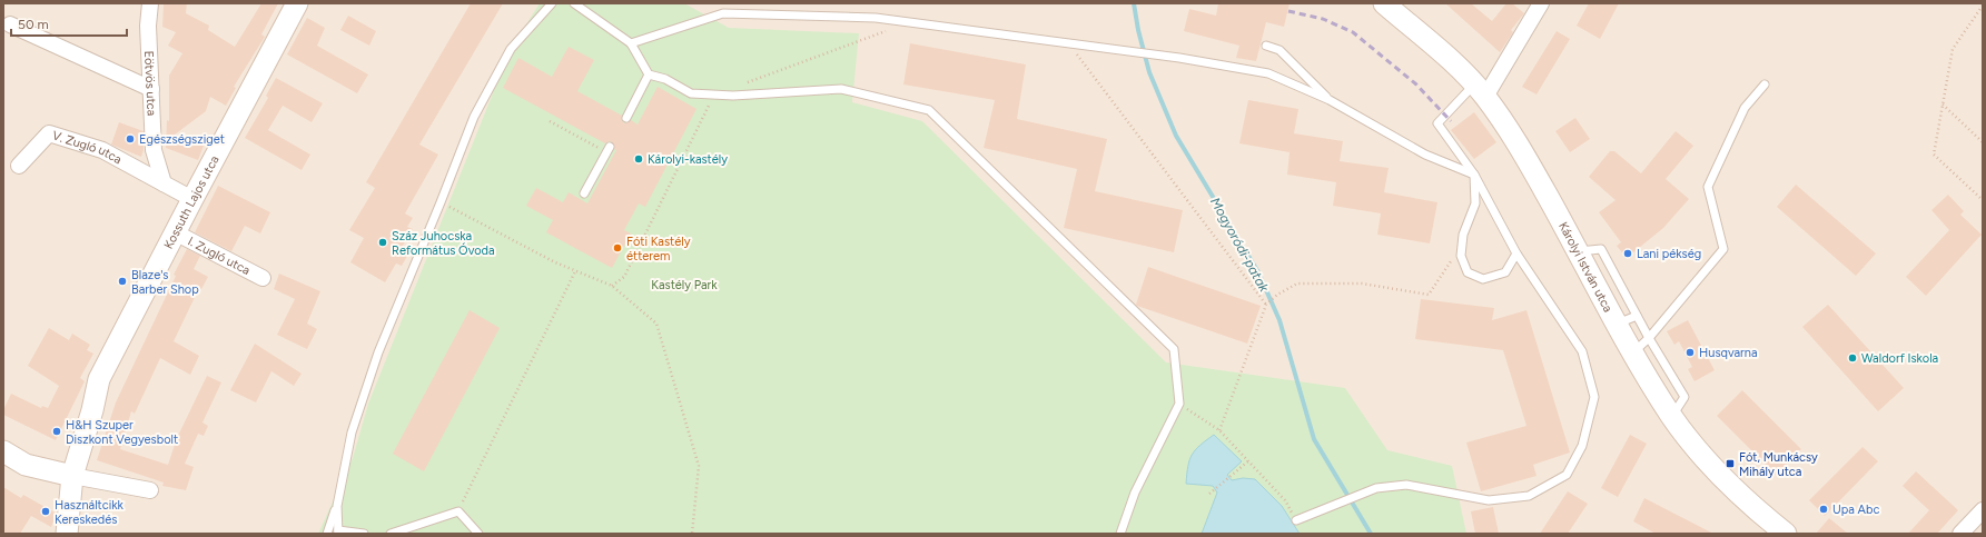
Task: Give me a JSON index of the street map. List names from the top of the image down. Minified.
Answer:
{"streets":{"main road":["Kossuth Lajos utca","Károlyi István utca"],"street":["Eötvös utca","V. Zugló utca","I. Zugló utca"]},"crossings":[["Eötvös utca","V. Zugló utca"],["Kossuth Lajos utca","I. Zugló utca"]],"water":["Mogyoródi-patak"],"parks":["Kastély Park"],"places":{"other":["Egészségsziget","Károlyi-kastély","Száz Juhocska Református Óvoda","Fóti Kastély étterem","Lani pékség","Blaze's Barber Shop","Husqvarna","Waldorf Iskola","H&H Szuper Diszkont Vegyesbolt","Upa Abc","Használtcikk Kereskedés"],"transit":["Fót, Munkácsy Mihály utca"]},"scale_bar":"50 m"}
